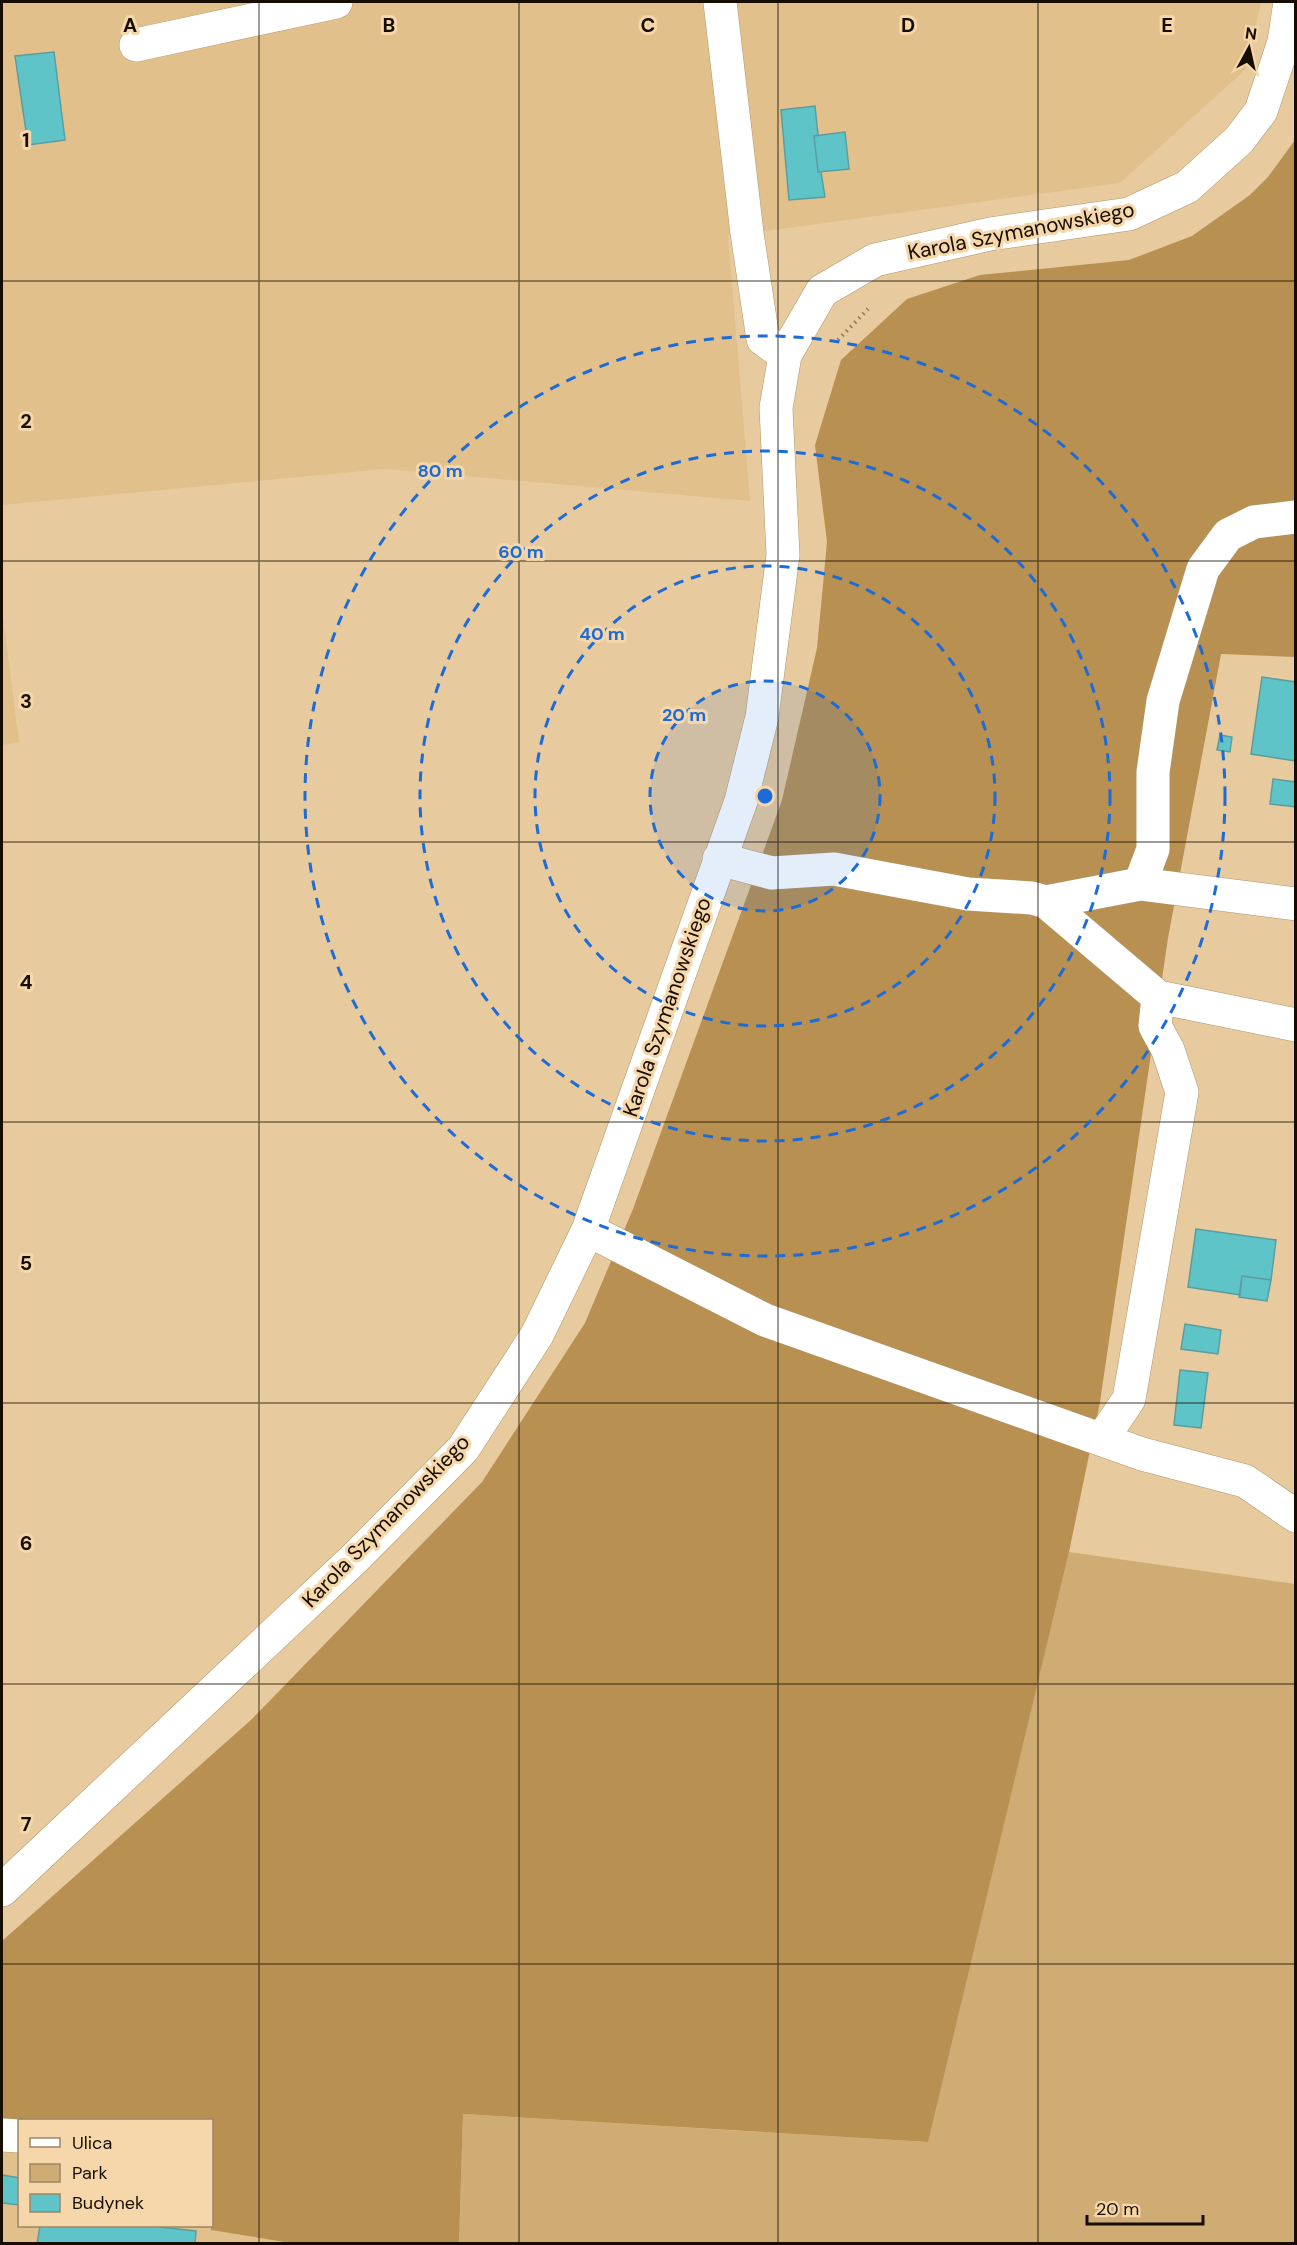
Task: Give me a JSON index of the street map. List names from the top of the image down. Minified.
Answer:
{"streets":{"street":["Karola Szymanowskiego"]},"legend":["Ulica","Park","Budynek"],"scale_bar":"20 m","north":"top","grid":{"columns":["A","B","C","D","E"],"rows":["1","2","3","4","5","6","7"]},"rings":["80 m","60 m","40 m","20 m"]}
